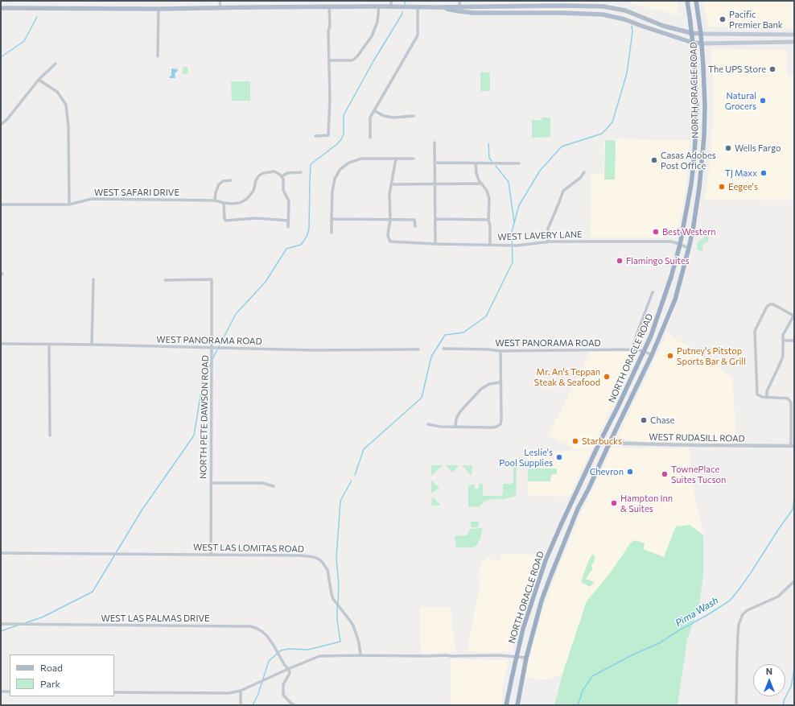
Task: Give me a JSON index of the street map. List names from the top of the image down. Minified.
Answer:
{"streets":{"highway":["NORTH ORACLE ROAD"],"street":["WEST SAFARI DRIVE","WEST LAVERY LANE","WEST PANORAMA ROAD","NORTH PETE DAWSON ROAD","WEST RUDASILL ROAD","WEST LAS LOMITAS ROAD","WEST LAS PALMAS DRIVE"]},"crossings":[["NORTH ORACLE ROAD","WEST LAVERY LANE"],["NORTH ORACLE ROAD","WEST PANORAMA ROAD"],["NORTH ORACLE ROAD","WEST RUDASILL ROAD"],["WEST PANORAMA ROAD","NORTH PETE DAWSON ROAD"],["NORTH PETE DAWSON ROAD","WEST LAS LOMITAS ROAD"]],"water":["Pima Wash"],"places":["Pacific Premier Bank","The UPS Store","Natural Grocers","Wells Fargo","Casas Adobes Post Office","TJ Maxx","Eegee's","Best Western","Flamingo Suites","Putney's Pitstop Sports Bar & Grill","Mr. An's Teppan Steak & Seafood","Chase","Starbucks","Leslie's Pool Supplies","Chevron","TownePlace Suites Tucson","Hampton Inn & Suites"],"legend":["Road","Park"],"north":"top"}
